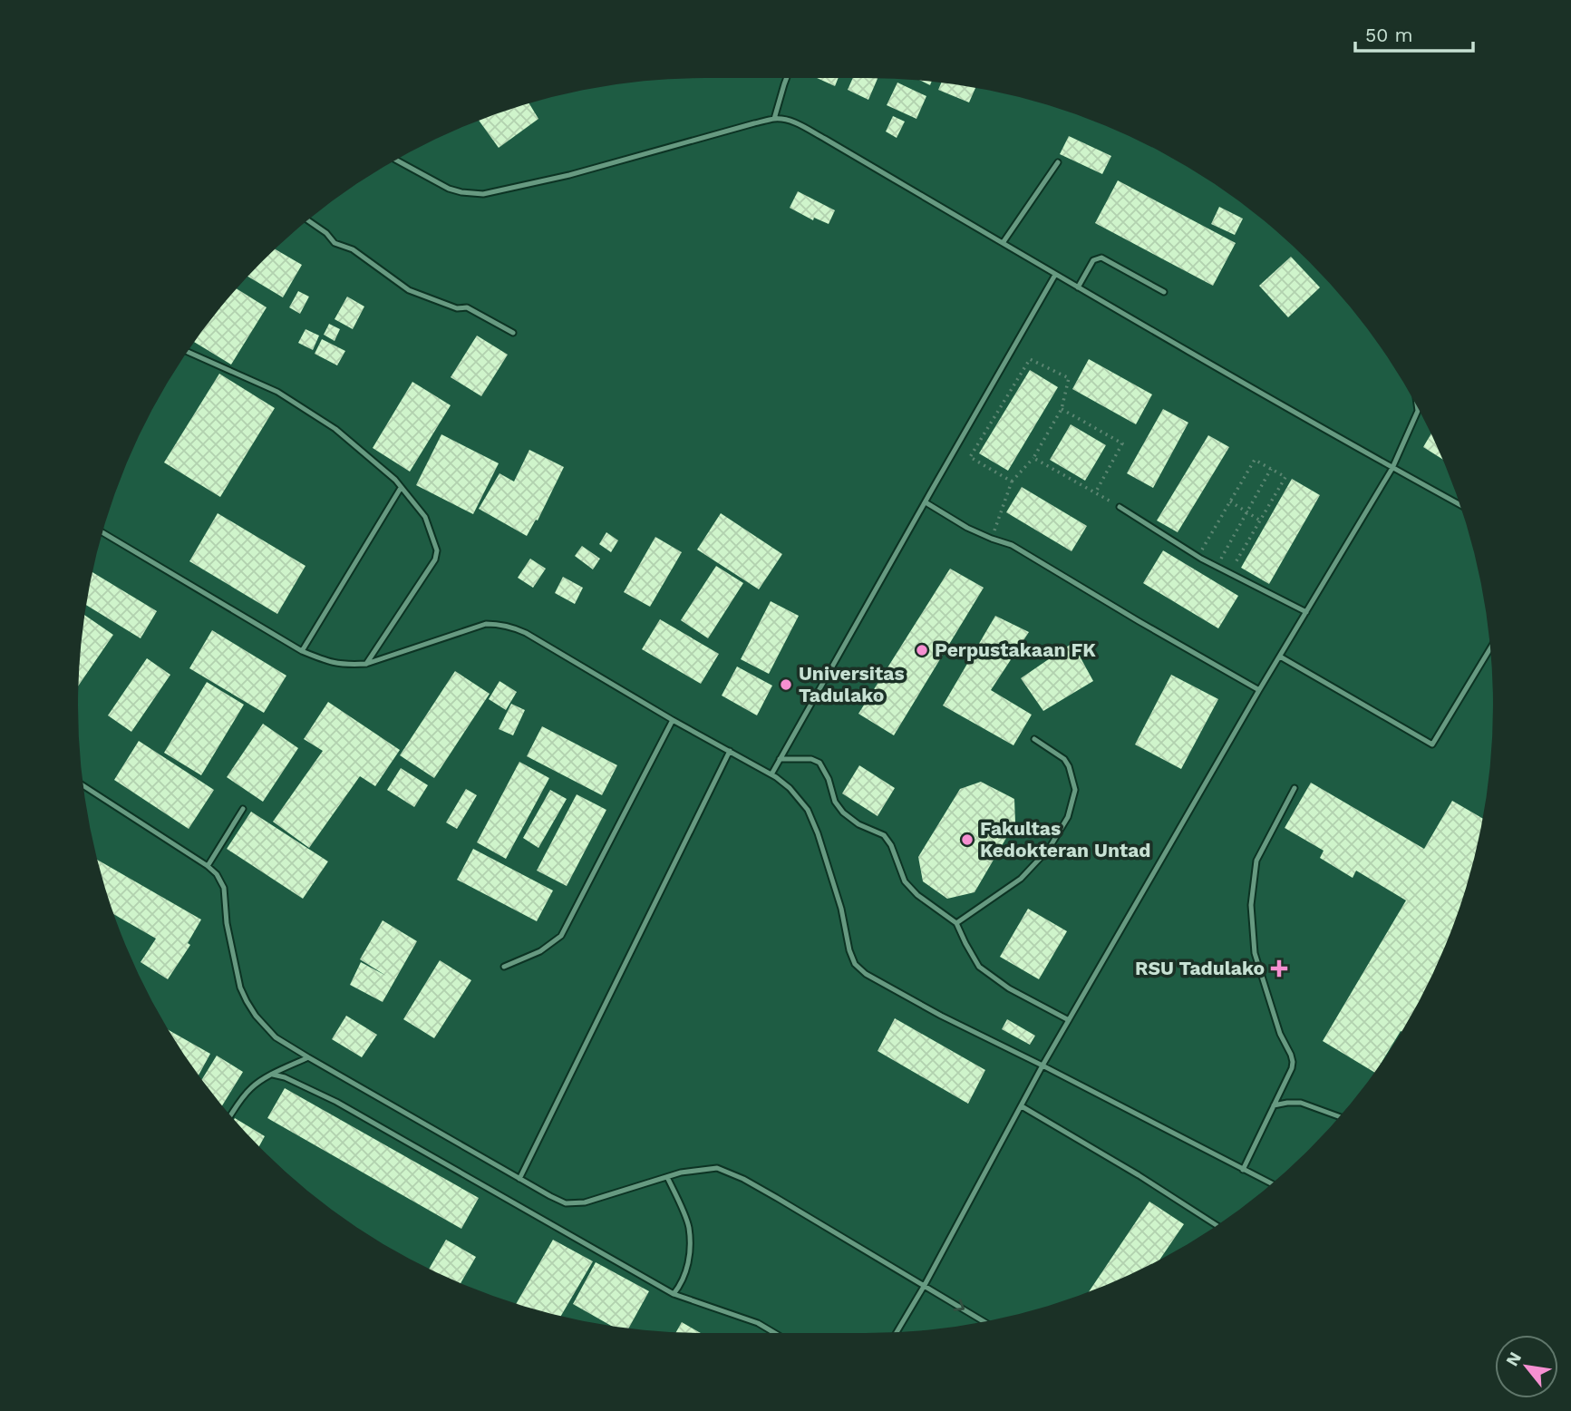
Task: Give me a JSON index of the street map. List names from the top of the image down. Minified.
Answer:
{"places":{"other":["Perpustakaan FK","Universitas Tadulako","Fakultas Kedokteran Untad"],"health":["RSU Tadulako"]},"scale_bar":"50 m","north":"top left"}
